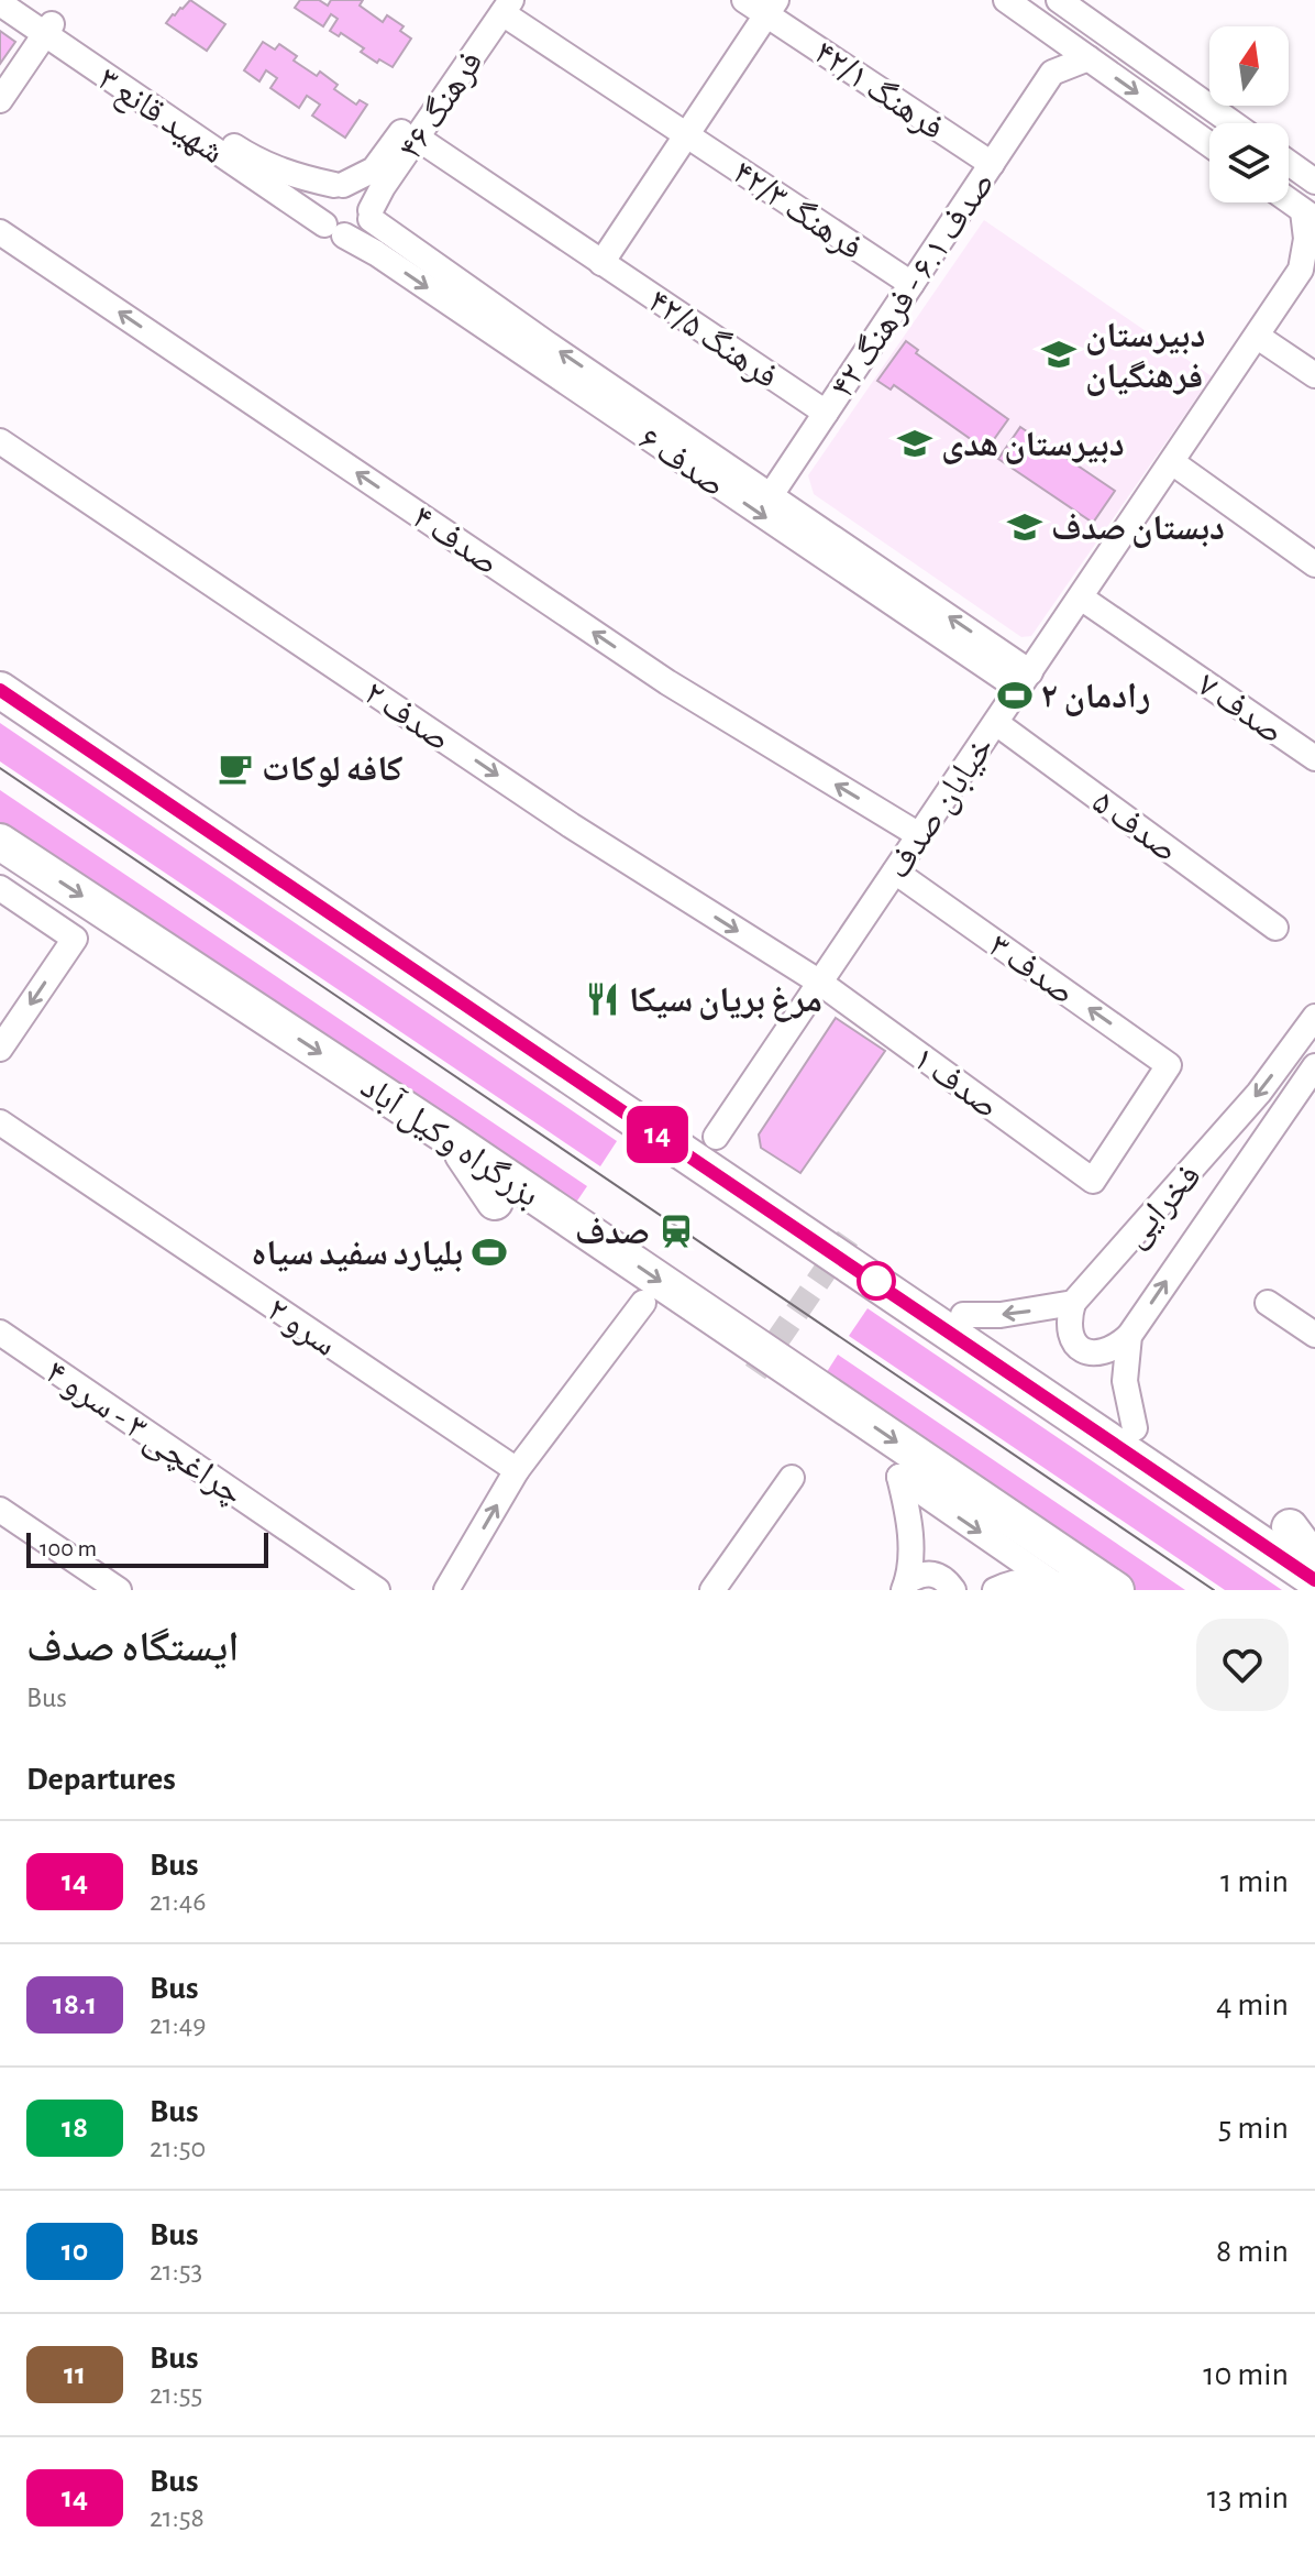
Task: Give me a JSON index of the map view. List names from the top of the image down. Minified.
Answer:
{"streets":{"highway":["بزرگراه وکیل آباد"],"street":["فرهنگ ۴۲/۱","فرهنگ ۴۶","شهید قانع ۳","فرهنگ ۴۲/۳","صدف ۶.۱ - فرهنگ ۴۲","فرهنگ ۴۲/۵","صدف ۶","صدف ۴","صدف ۷","صدف ۲","خیابان صدف","صدف ۵","صدف ۳","صدف ۱","فخرایی","سرو ۲","چراغچی ۳ - سرو ۴"]},"crossings":[["فرهنگ ۴۲/۱","صدف ۶.۱ - فرهنگ ۴۲"],["فرهنگ ۴۶","شهید قانع ۳"],["فرهنگ ۴۶","فرهنگ ۴۲/۳"],["فرهنگ ۴۶","فرهنگ ۴۲/۵"],["فرهنگ ۴۶","صدف ۶"],["شهید قانع ۳","صدف ۶"],["فرهنگ ۴۲/۳","صدف ۶.۱ - فرهنگ ۴۲"],["صدف ۶.۱ - فرهنگ ۴۲","فرهنگ ۴۲/۵"],["صدف ۶.۱ - فرهنگ ۴۲","صدف ۶"],["صدف ۶","خیابان صدف"],["صدف ۴","خیابان صدف"],["صدف ۷","خیابان صدف"],["صدف ۲","خیابان صدف"],["صدف ۲","صدف ۱"],["خیابان صدف","صدف ۵"],["خیابان صدف","صدف ۳"],["خیابان صدف","صدف ۱"],["صدف ۳","صدف ۱"]],"one_way":["صدف ۴","صدف ۲"],"places":{"school or university":["دبیرستان فرهنگیان","دبیرستان هدی","دبستان صدف"],"sports":["رادمان ۲","بلیارد سفید سیاه"],"cafe":["کافه لوکات"],"restaurant":["مرغ بریان سیکا"],"station":["صدف"]},"lines":["bus line 14"],"scale_bar":"100 m","north":"top","page":{"on_map":"14","scale":"100 m","heading":[["ایستگاه صدف","Bus"],"Departures"],"list":[{"mark":"14","name":"Bus","note":"21:46","value":"1 min"},{"mark":"18.1","name":"Bus","note":"21:49","value":"4 min"},{"mark":"18","name":"Bus","note":"21:50","value":"5 min"},{"mark":"10","name":"Bus","note":"21:53","value":"8 min"},{"mark":"11","name":"Bus","note":"21:55","value":"10 min"},{"mark":"14","name":"Bus","note":"21:58","value":"13 min"}]}}
